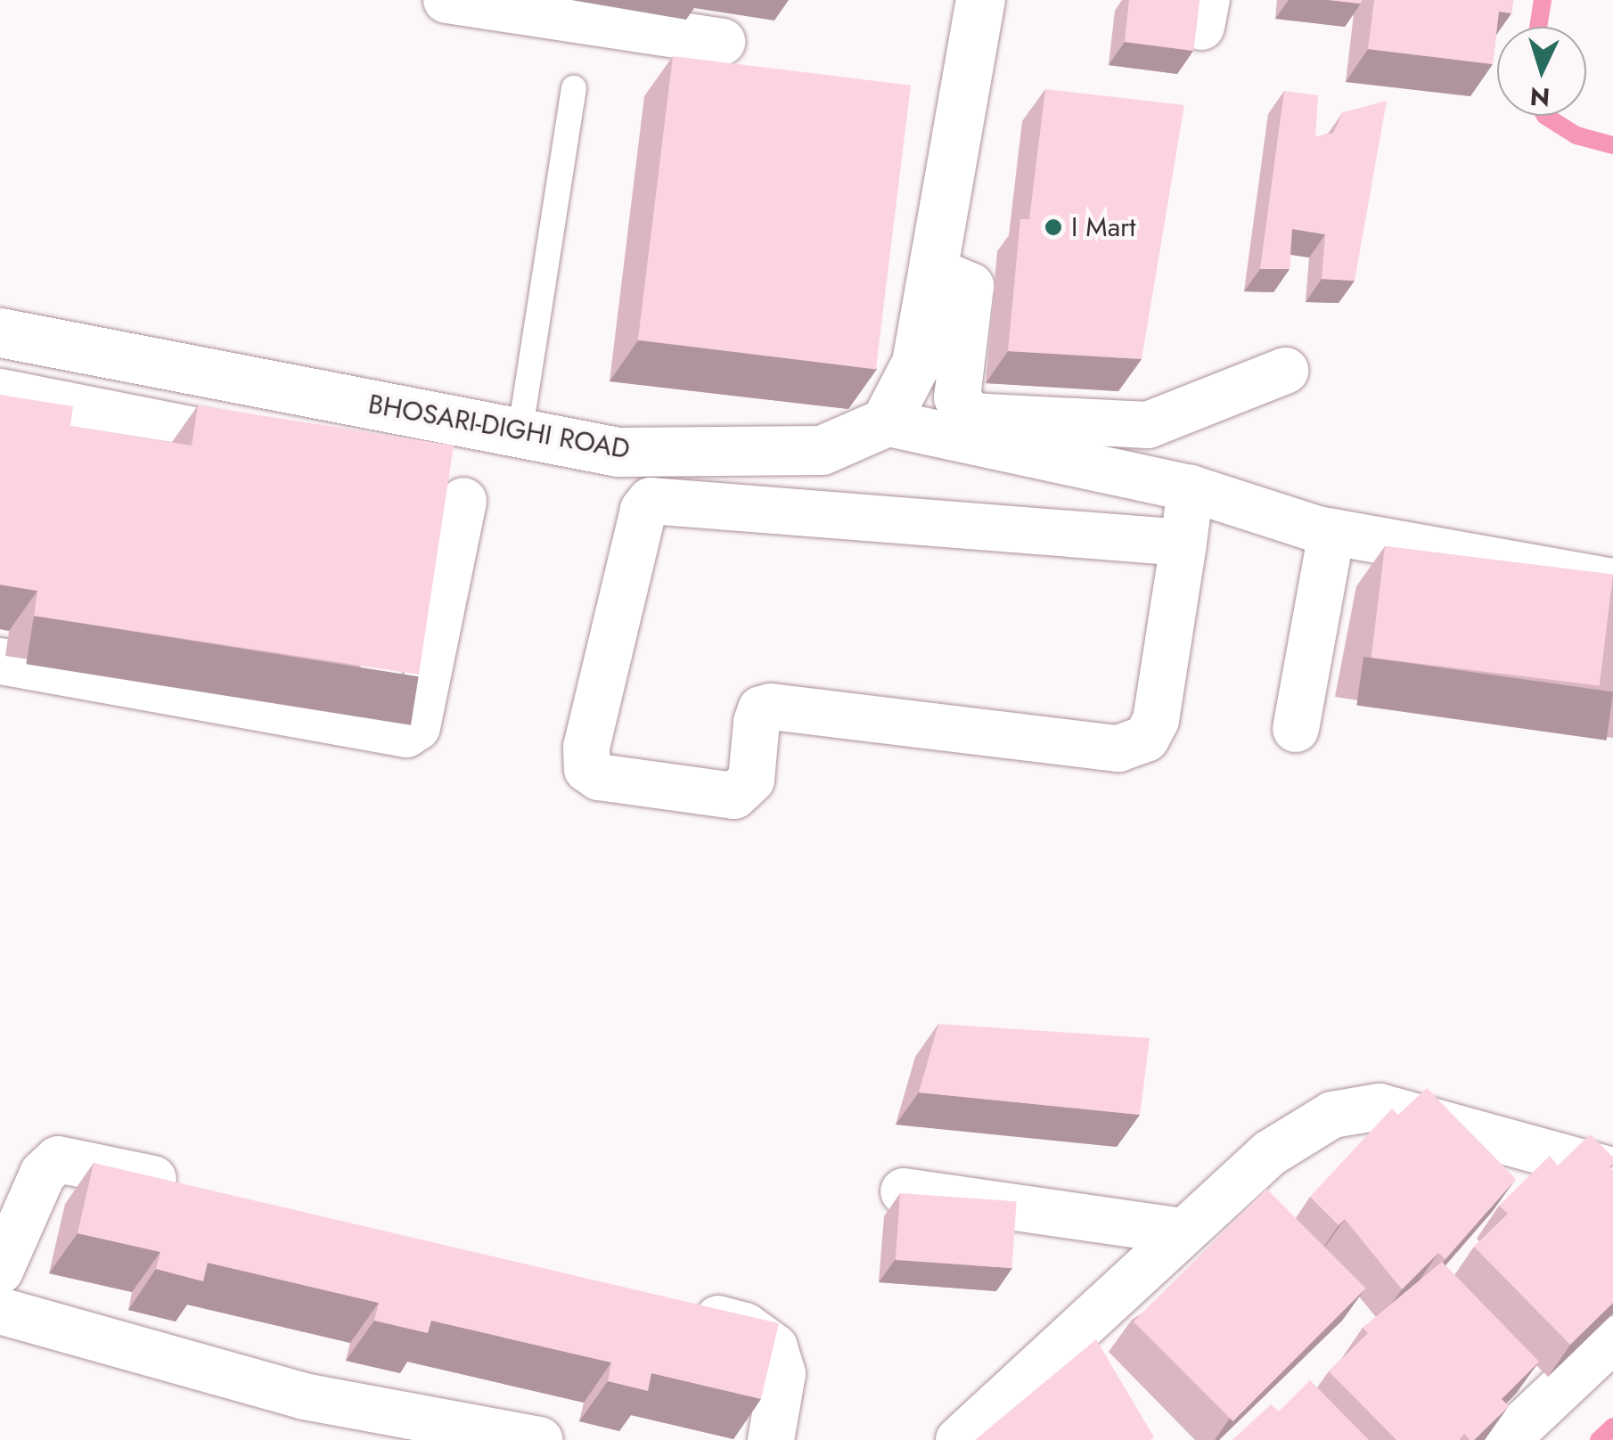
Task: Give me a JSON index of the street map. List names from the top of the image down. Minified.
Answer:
{"streets":{"street":["BHOSARI-DIGHI ROAD"]},"places":["I Mart"],"north":"bottom"}
